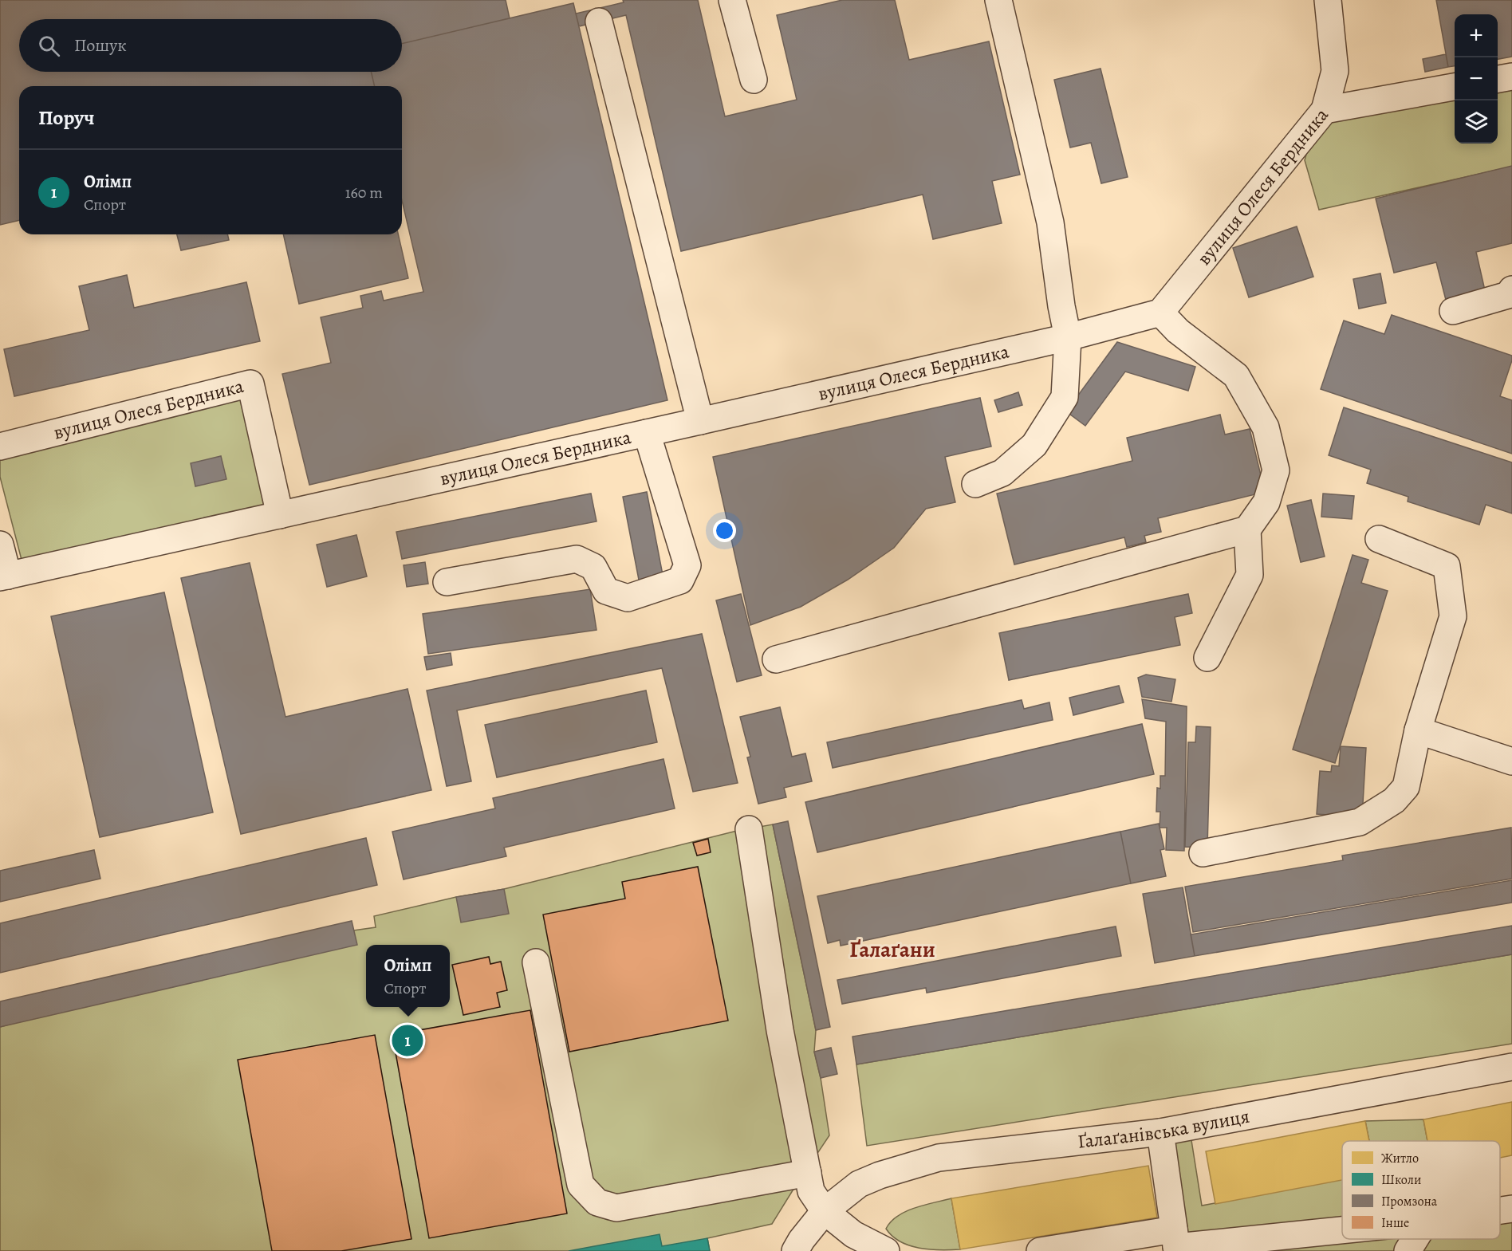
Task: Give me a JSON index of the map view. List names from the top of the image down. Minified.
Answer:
{"streets":{"street":["вулиця Олеся Бердника","Ґалаґанівська вулиця"]},"districts":["Ґалаґани"],"legend":["Житло","Школи","Промзона","Інше"],"page":{"map_buttons":["+","−"],"search":"Пошук","heading":"Поруч","list":[{"mark":"1","name":"Олімп","note":"Спорт","value":"160 m"}],"popup":["Олімп","Спорт"],"pins":"1"}}
